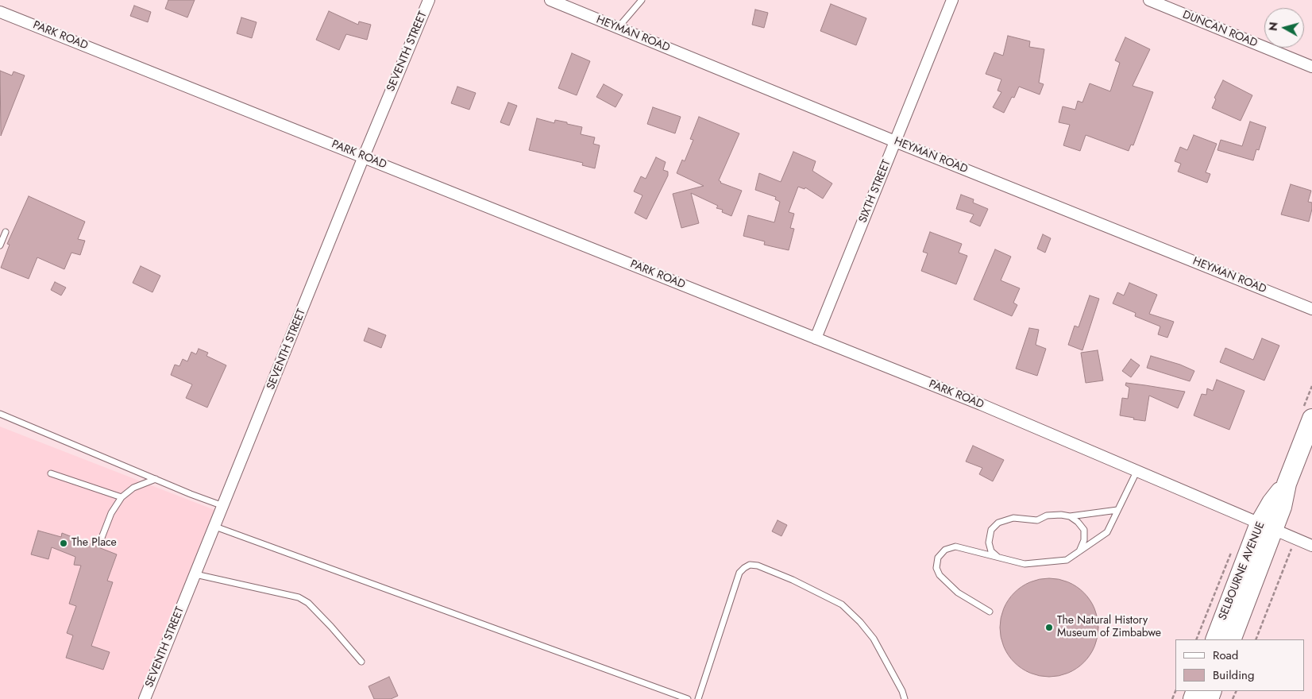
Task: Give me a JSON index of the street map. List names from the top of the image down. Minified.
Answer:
{"streets":{"highway":["SELBOURNE AVENUE"],"street":["DUNCAN ROAD","HEYMAN ROAD","PARK ROAD","SEVENTH STREET","SIXTH STREET"]},"crossings":[["HEYMAN ROAD","SIXTH STREET"],["PARK ROAD","SEVENTH STREET"],["PARK ROAD","SIXTH STREET"],["PARK ROAD","SELBOURNE AVENUE"]],"places":["The Place","The Natural History Museum of Zimbabwe"],"legend":["Road","Building"],"north":"left"}
